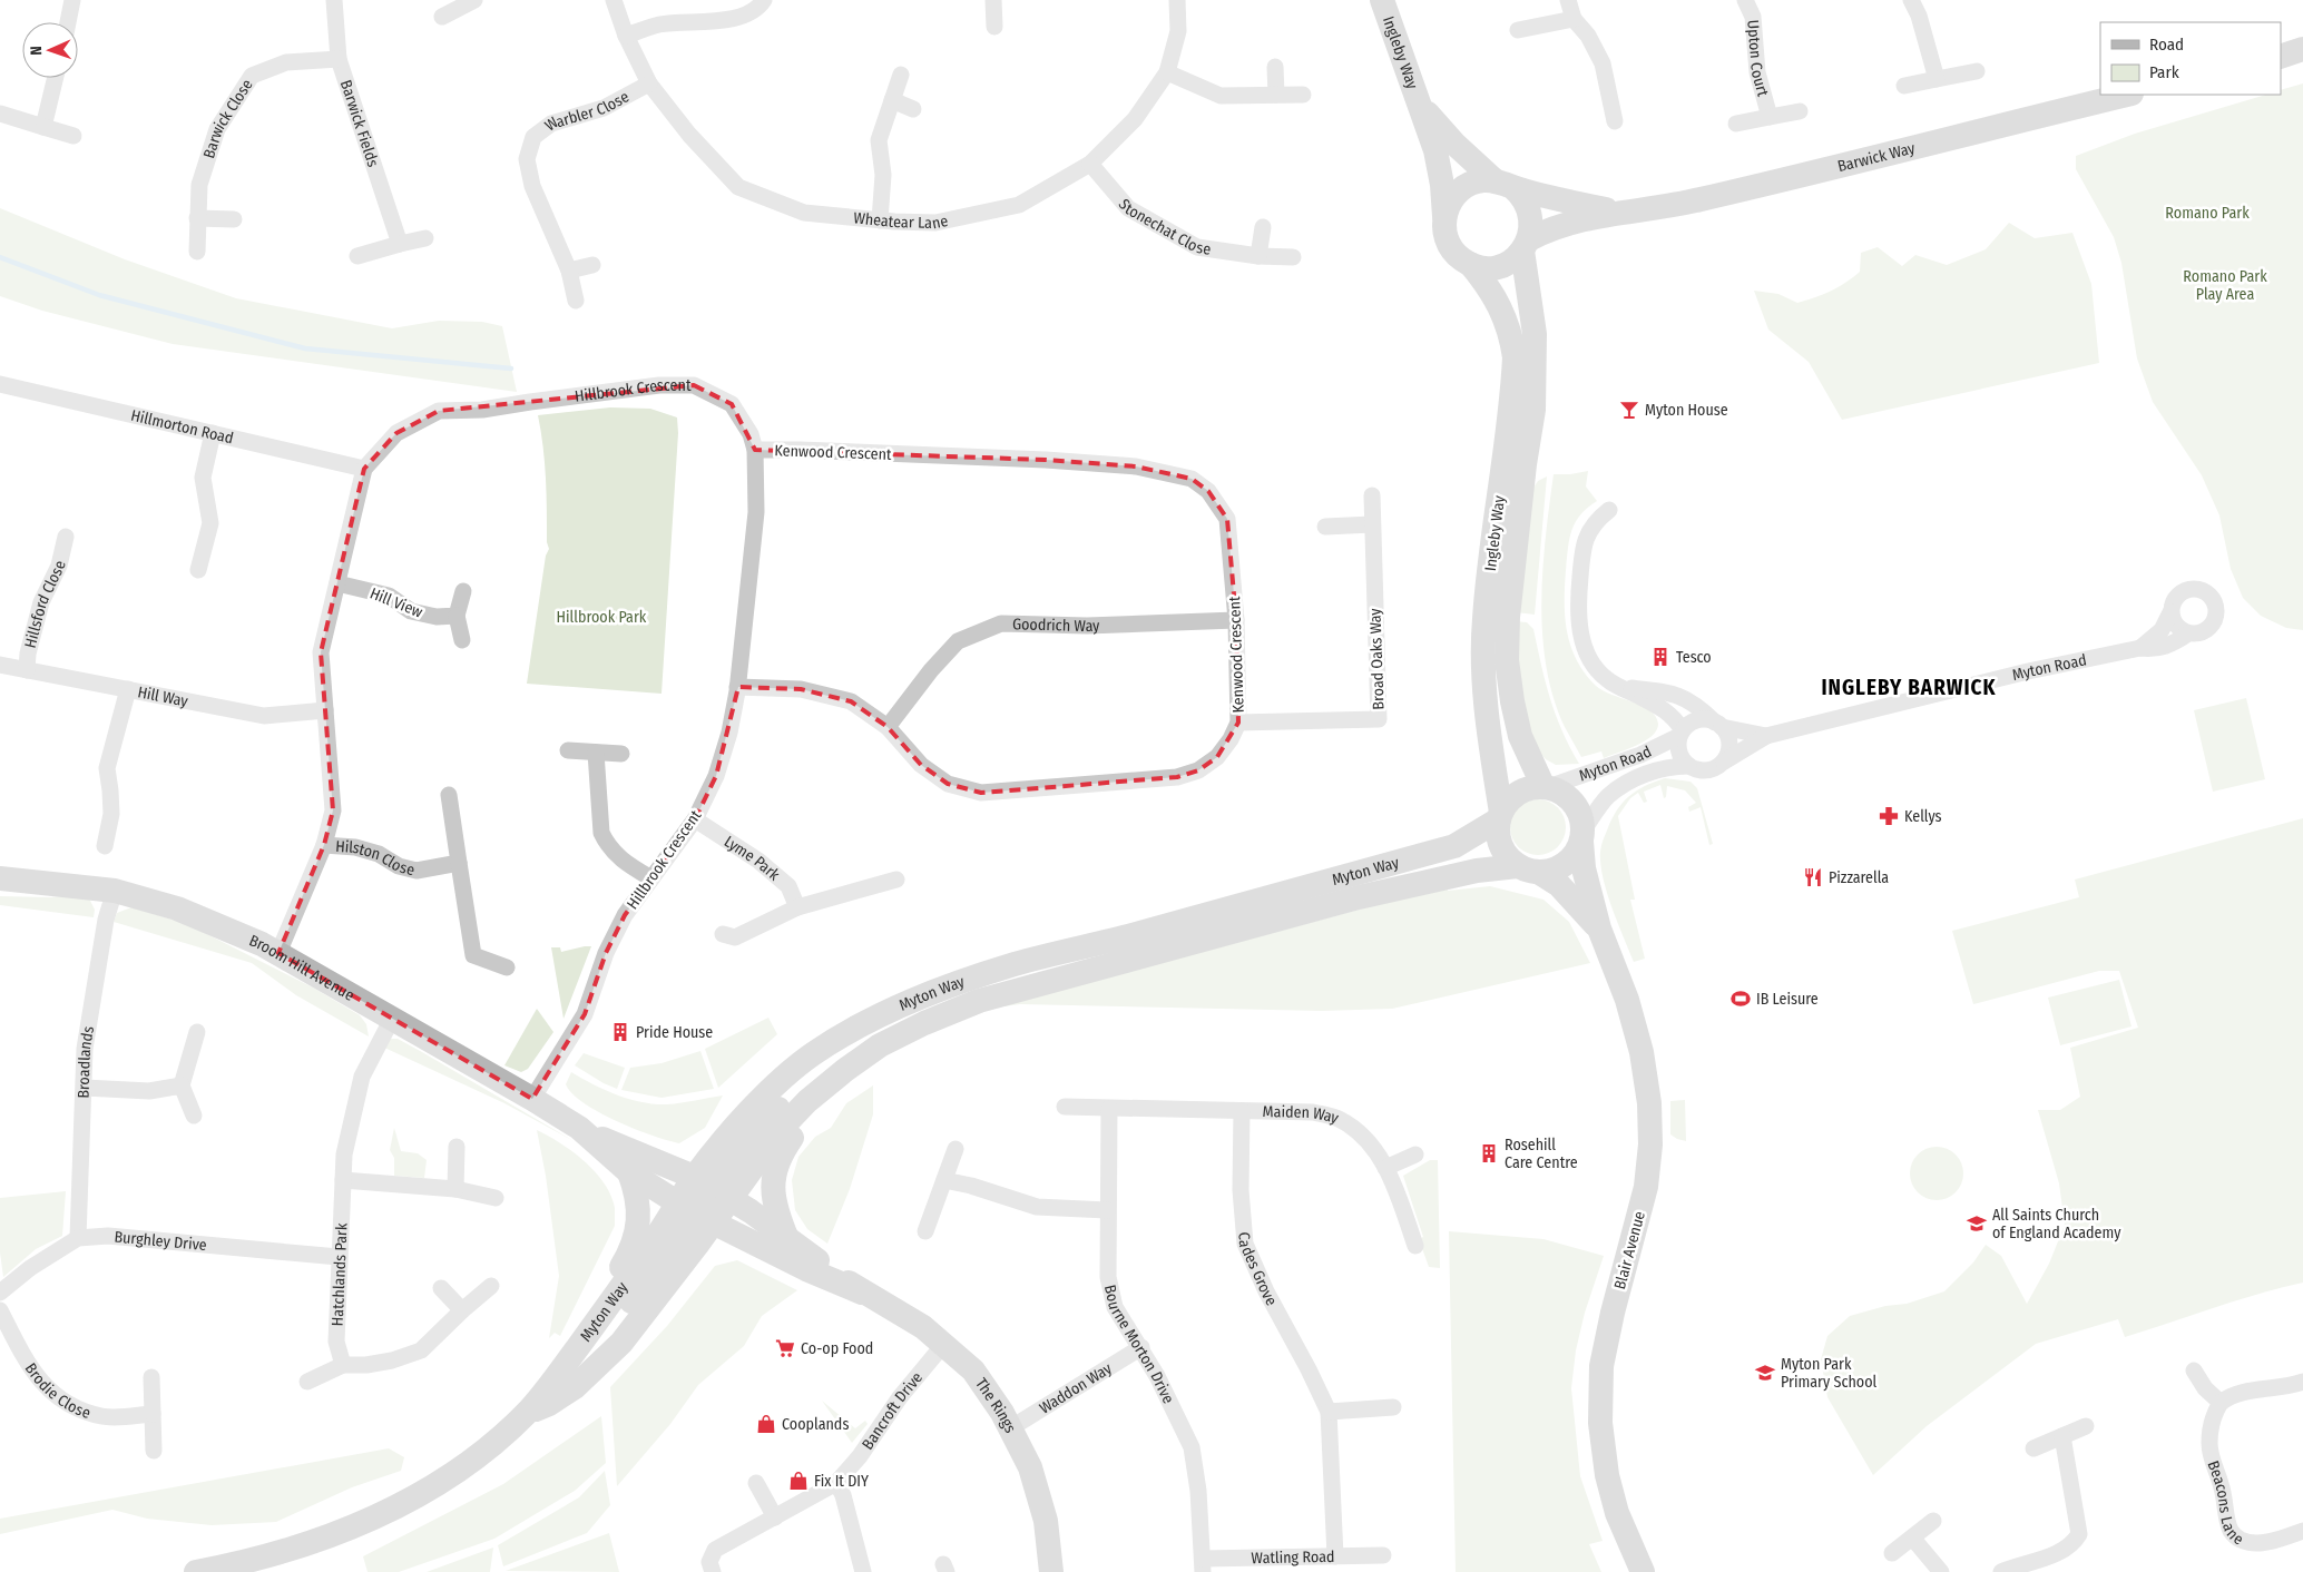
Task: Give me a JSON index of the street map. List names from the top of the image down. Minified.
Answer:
{"streets":{"street":["Ingleby Way","Upton Court","Warbler Close","Barwick Close","Barwick Fields","Barwick Way","Wheatear Lane","Stonechat Close","Hillbrook Crescent","Hillmorton Road","Kenwood Crescent","Hill View","Hillsford Close","Goodrich Way","Broad Oaks Way","Myton Road","Hill Way","Hilston Close","Lyme Park","Myton Way","Broom Hill Avenue","Broadlands","Maiden Way","Burghley Drive","Blair Avenue","Cades Grove","Hatchlands Park","Bourne Morton Drive","Brodie Close","Waddon Way","The Rings","Bancroft Drive","Beacons Lane","Watling Road"]},"crossings":[["Ingleby Way","Barwick Way"],["Ingleby Way","Myton Road"],["Ingleby Way","Myton Way"],["Ingleby Way","Blair Avenue"],["Warbler Close","Wheatear Lane"],["Barwick Close","Barwick Fields"],["Wheatear Lane","Stonechat Close"],["Hillbrook Crescent","Hillmorton Road"],["Hillbrook Crescent","Kenwood Crescent"],["Hillbrook Crescent","Hill View"],["Hillbrook Crescent","Hill Way"],["Hillbrook Crescent","Hilston Close"],["Hillbrook Crescent","Lyme Park"],["Hillbrook Crescent","Broom Hill Avenue"],["Kenwood Crescent","Goodrich Way"],["Kenwood Crescent","Broad Oaks Way"],["Hillsford Close","Hill Way"],["Myton Road","Myton Way"],["Myton Road","Blair Avenue"],["Myton Way","Broom Hill Avenue"],["Myton Way","Blair Avenue"],["Myton Way","The Rings"],["Broom Hill Avenue","Broadlands"],["Broom Hill Avenue","Hatchlands Park"],["Broom Hill Avenue","The Rings"],["Broadlands","Burghley Drive"],["Maiden Way","Cades Grove"],["Maiden Way","Bourne Morton Drive"],["Burghley Drive","Hatchlands Park"],["Cades Grove","Watling Road"],["Bourne Morton Drive","Waddon Way"],["Bourne Morton Drive","Watling Road"],["Waddon Way","The Rings"],["The Rings","Bancroft Drive"]],"districts":["INGLEBY BARWICK"],"parks":["Romano Park","Romano Park Play Area","Hillbrook Park"],"places":{"bar":["Myton House"],"building":["Tesco","Pride House","Rosehill Care Centre"],"pharmacy":["Kellys"],"restaurant":["Pizzarella"],"sports":["IB Leisure"],"school or university":["All Saints Church of England Academy","Myton Park Primary School"],"supermarket":["Co-op Food"],"shop":["Cooplands","Fix It DIY"]},"legend":["Road","Park"],"north":"left"}
